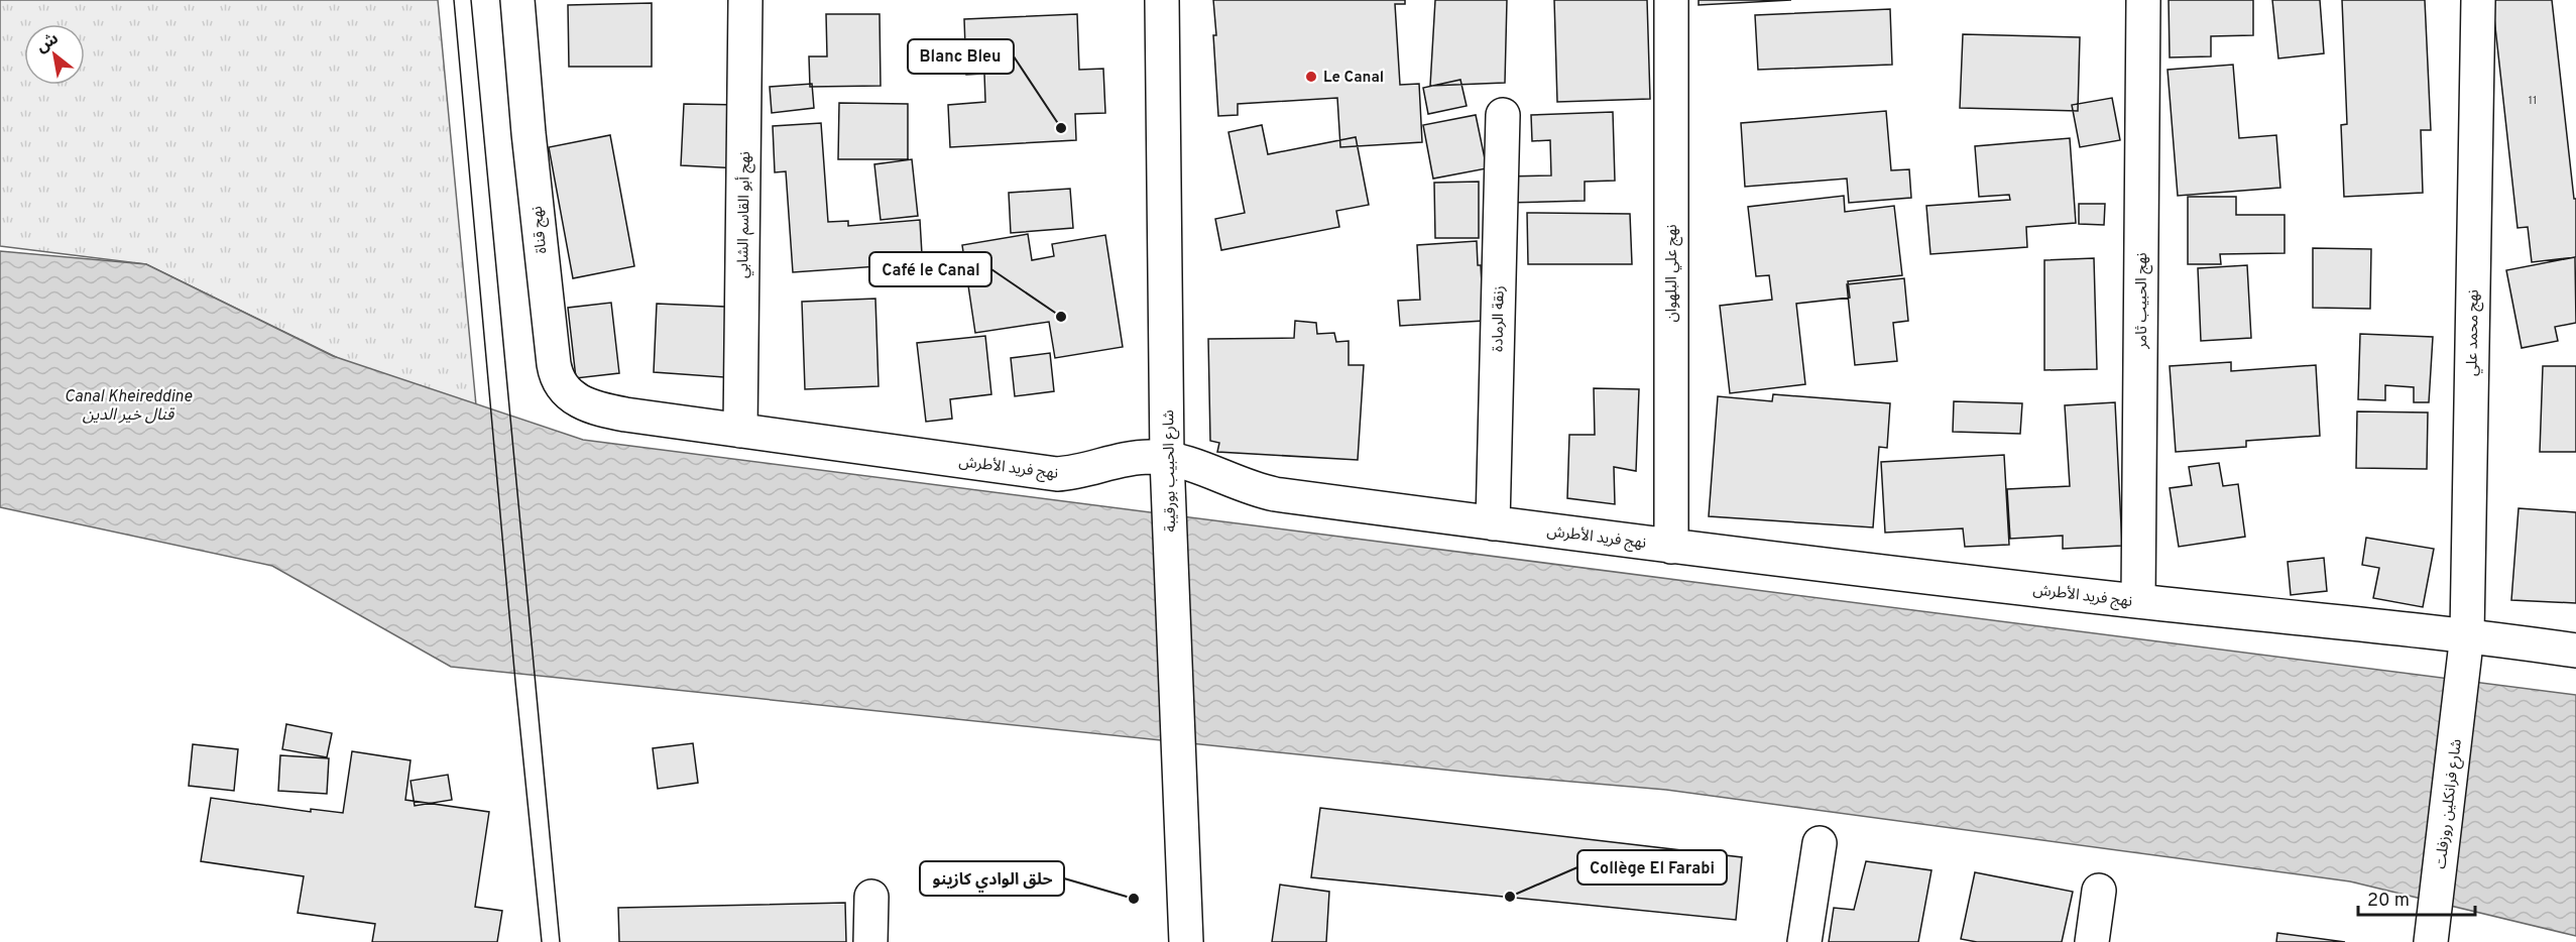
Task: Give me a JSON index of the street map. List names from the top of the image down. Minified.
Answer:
{"streets":{"street":["نهج أبو القاسم الشابي","نهج قناة","نهج علي البلهوان","نهج الحبيب ثامر","زنقة الرمادة","نهج محمد علي","نهج فريد الأطرش","شارع الحبيب بورقيبة","شارع فرانكلين روزفلت"]},"crossings":[["نهج أبو القاسم الشابي","نهج فريد الأطرش"],["نهج قناة","نهج فريد الأطرش"],["نهج علي البلهوان","نهج فريد الأطرش"],["نهج الحبيب ثامر","نهج فريد الأطرش"],["زنقة الرمادة","نهج فريد الأطرش"],["نهج محمد علي","نهج فريد الأطرش"],["نهج محمد علي","شارع فرانكلين روزفلت"],["نهج فريد الأطرش","شارع الحبيب بورقيبة"],["نهج فريد الأطرش","شارع فرانكلين روزفلت"]],"water":["Canal Kheireddine قنال خير الدين"],"places":["Le Canal","Blanc Bleu","Café le Canal","Collège El Farabi","حلق الوادي كازينو"],"house_numbers":["11"],"scale_bar":"20 m","north":"top left"}
